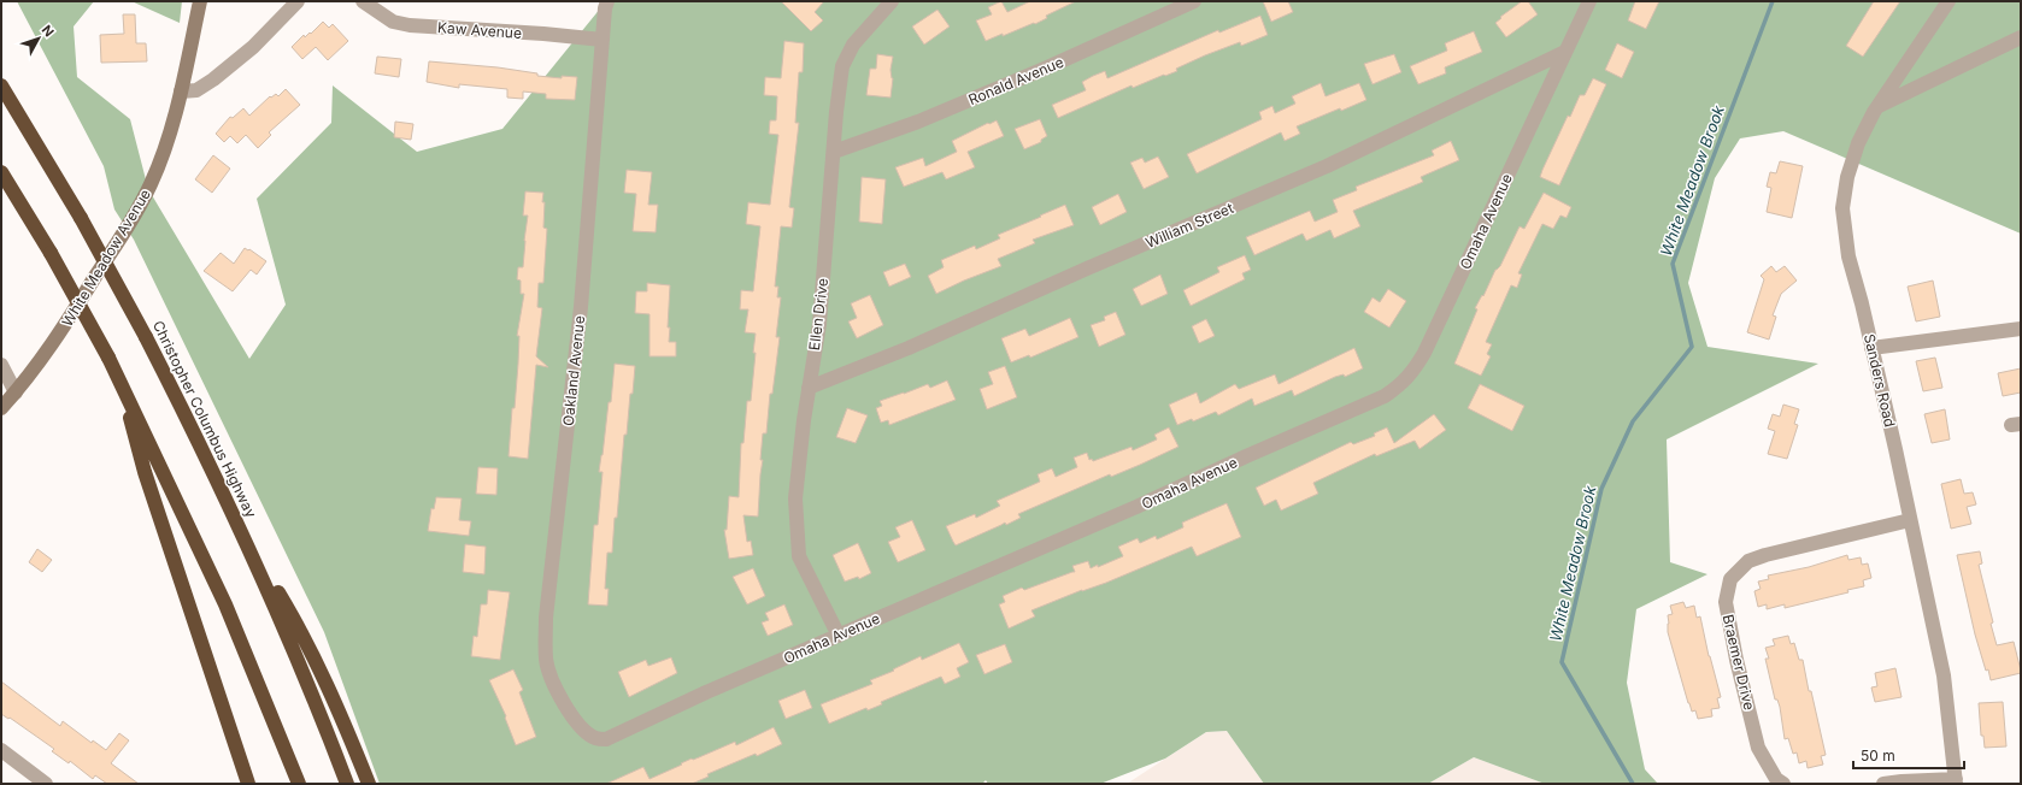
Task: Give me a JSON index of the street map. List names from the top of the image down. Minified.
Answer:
{"streets":{"highway":["Christopher Columbus Highway"],"street":["Kaw Avenue","Ronald Avenue","Omaha Avenue","William Street","White Meadow Avenue","Ellen Drive","Oakland Avenue","Sanders Road","Braemer Drive"]},"crossings":[["Kaw Avenue","Oakland Avenue"],["Ronald Avenue","Ellen Drive"],["Omaha Avenue","William Street"],["Omaha Avenue","Ellen Drive"],["Omaha Avenue","Oakland Avenue"],["William Street","Ellen Drive"],["Sanders Road","Braemer Drive"]],"water":["White Meadow Brook"],"scale_bar":"50 m","north":"top right"}
